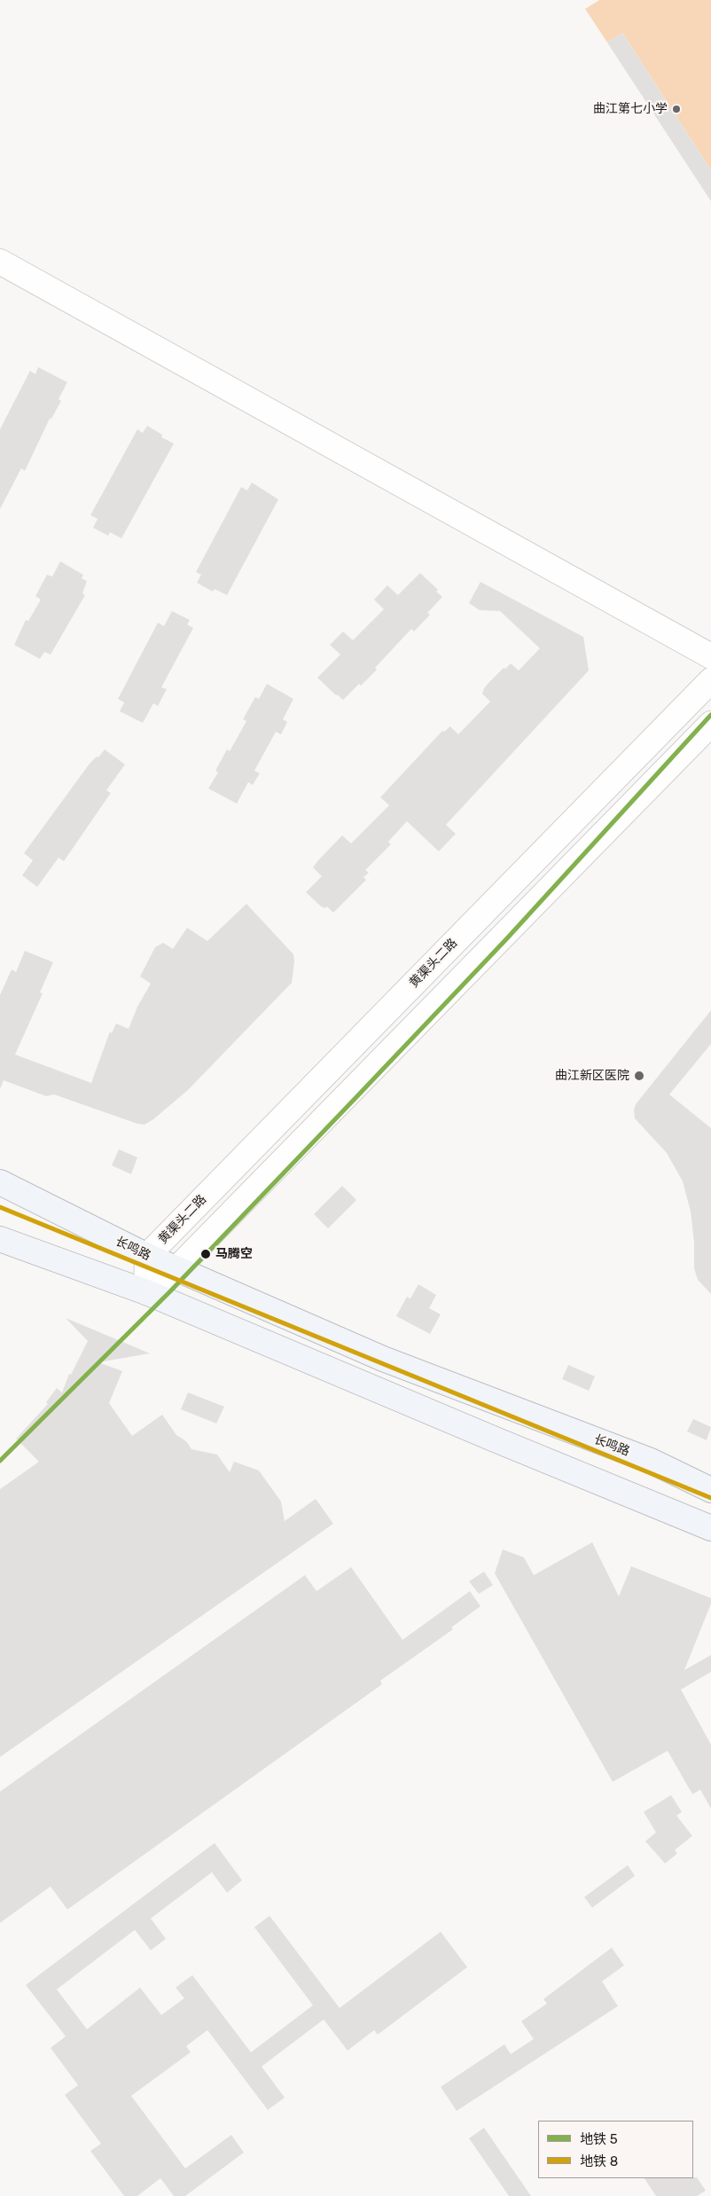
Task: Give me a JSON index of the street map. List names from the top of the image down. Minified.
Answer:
{"streets":{"main road":["黄渠头二路","长鸣路"]},"crossings":[["黄渠头二路","长鸣路"]],"places":["曲江第七小学","曲江新区医院","马腾空"],"lines":["metro line 5","metro line 8"],"legend":["地铁 5","地铁 8"]}
